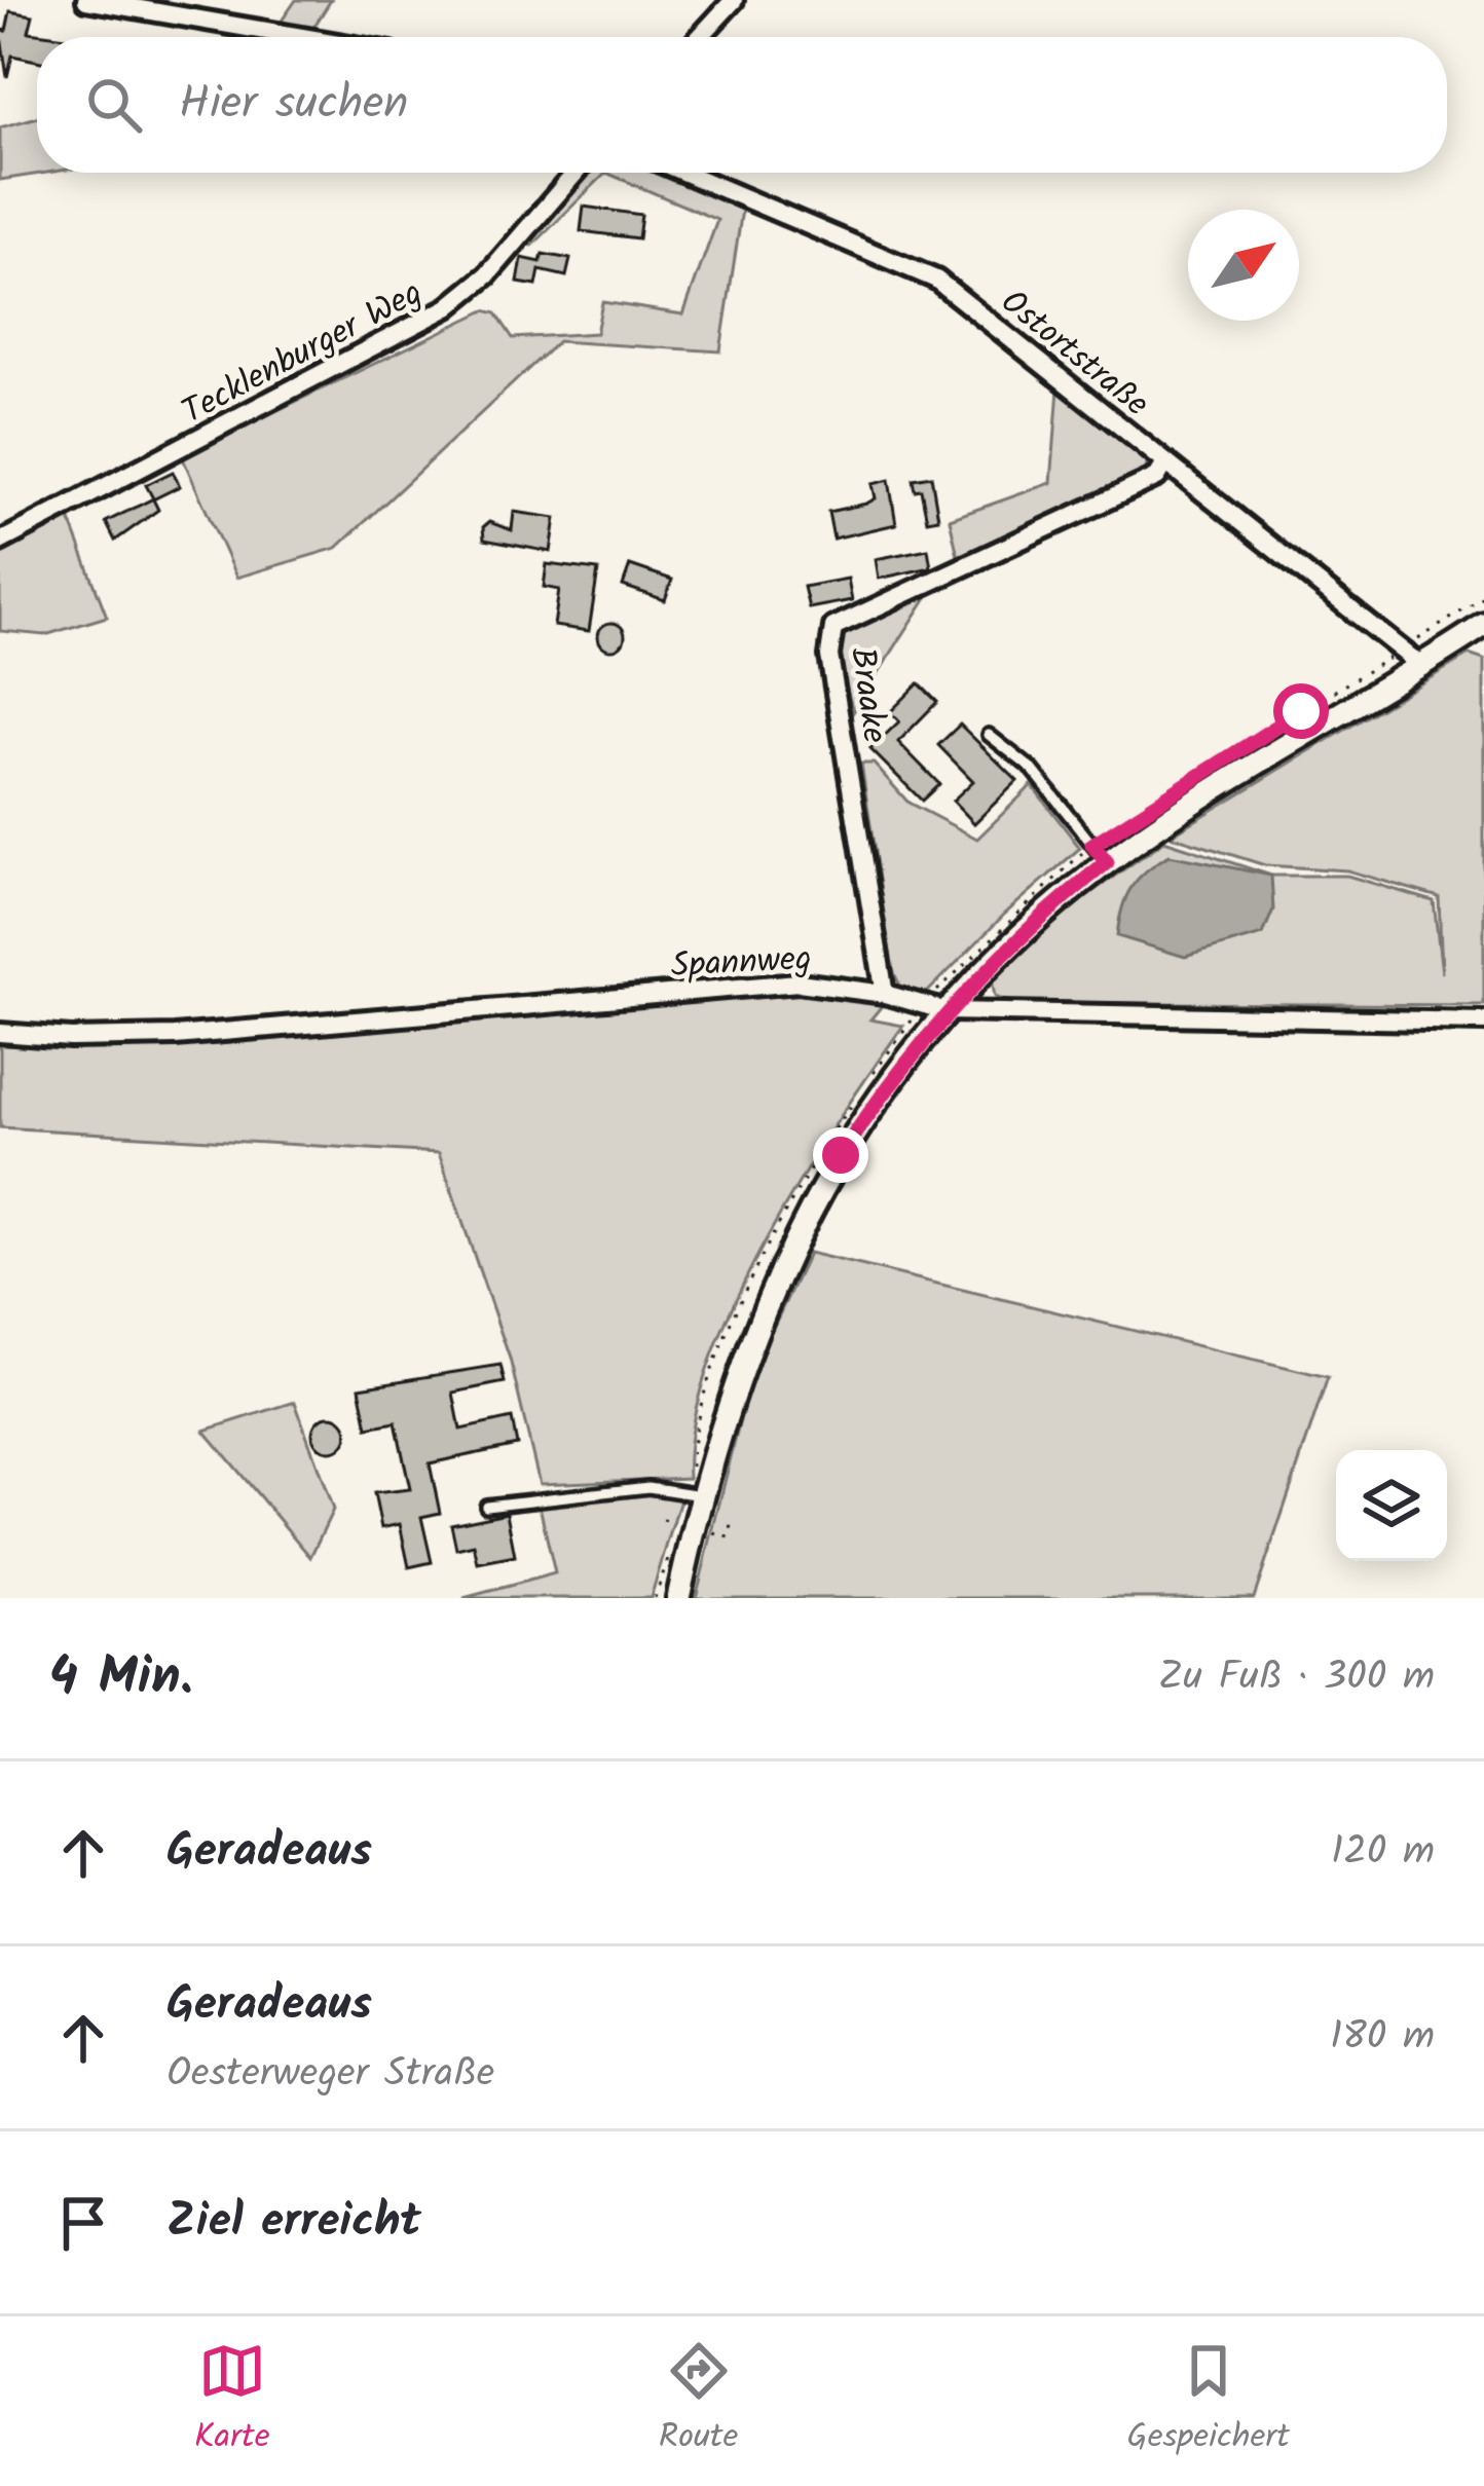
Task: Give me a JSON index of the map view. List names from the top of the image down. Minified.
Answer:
{"streets":{"street":["Tecklenburger Weg","Ostortstraße","Braake","Spannweg"]},"crossings":[["Ostortstraße","Braake"],["Braake","Spannweg"]],"north":"top right","page":{"search":"Hier suchen","heading":["4 Min.","Zu Fuß · 300 m"],"list":[["Geradeaus","120 m"],["Geradeaus","Oesterweger Straße","180 m"],"Ziel erreicht"],"nav":["Karte","Route","Gespeichert"]}}
